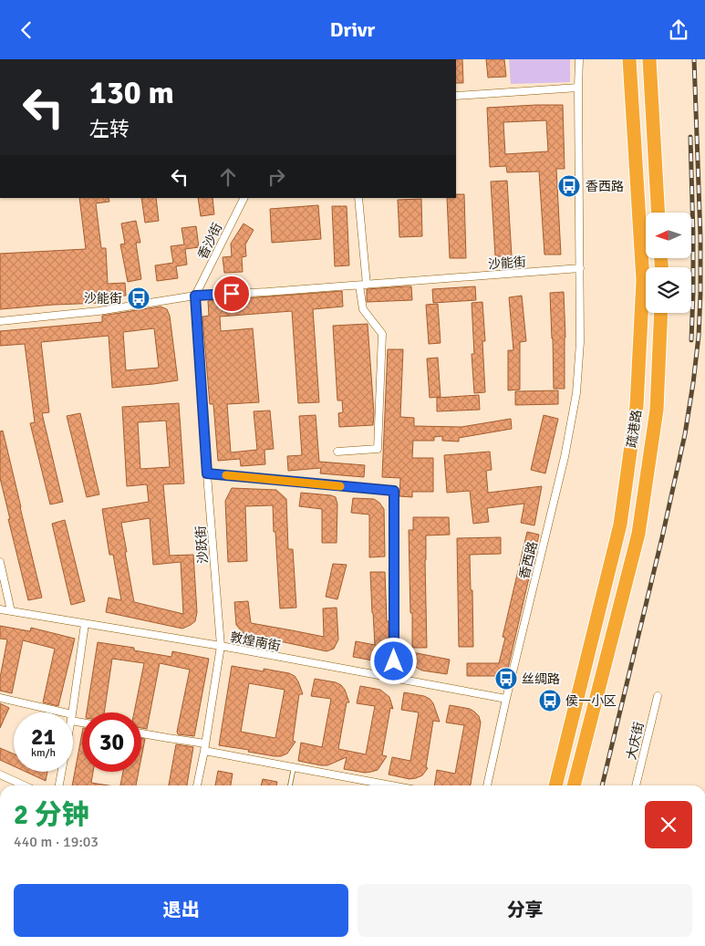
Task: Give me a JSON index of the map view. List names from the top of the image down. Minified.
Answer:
{"streets":{"highway":["疏港路"],"street":["香沙街","沙能街","沙跃街","香西路","敦煌南街","大庆街"]},"crossings":[["香沙街","沙能街"],["香沙街","沙跃街"],["沙能街","沙跃街"],["沙能街","香西路"],["沙跃街","敦煌南街"],["香西路","敦煌南街"]],"places":{"bus stop":["香西路","沙能街","丝绸路","侯一小区"]},"north":"left","page":{"header":"Drivr","turn":["130 m","左转"],"speed":"21 km/h","limit":"30","heading":["2 分钟","440 m · 19:03"],"buttons":["退出","分享"]}}
